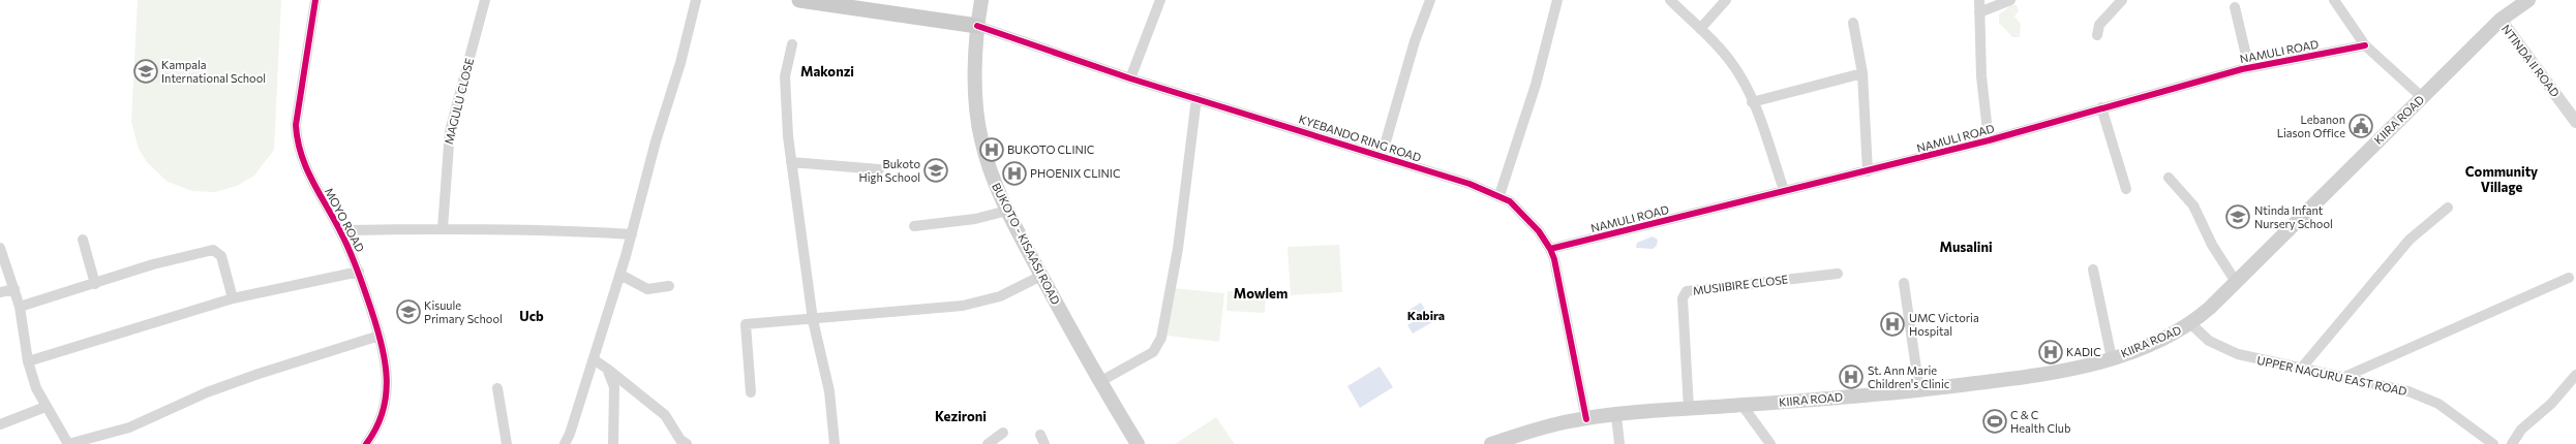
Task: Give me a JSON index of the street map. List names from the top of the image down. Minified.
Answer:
{"streets":{"main road":["KIIRA ROAD","BUKOTO - KISAASI ROAD"],"street":["NAMULI ROAD","NTINDA II ROAD","MAGULU CLOSE","KYEBANDO RING ROAD","MOYO ROAD","MUSIIBIRE CLOSE","UPPER NAGURU EAST ROAD"]},"crossings":[["NAMULI ROAD","KYEBANDO RING ROAD"],["NTINDA II ROAD","KIIRA ROAD"],["KIIRA ROAD","KYEBANDO RING ROAD"],["KIIRA ROAD","MUSIIBIRE CLOSE"],["KIIRA ROAD","UPPER NAGURU EAST ROAD"],["KYEBANDO RING ROAD","BUKOTO - KISAASI ROAD"]],"districts":["Makonzi","Community Village","Musalini","Mowlem","Ucb","Kabira","Kezironi"],"places":{"school or university":["Kampala International School","Bukoto High School","Ntinda Infant Nursery School","Kisuule Primary School"],"public building":["Lebanon Liason Office"],"hospital":["BUKOTO CLINIC","PHOENIX CLINIC","UMC Victoria Hospital","KADIC","St. Ann Marie Children's Clinic"],"sports":["C & C Health Club"]}}
